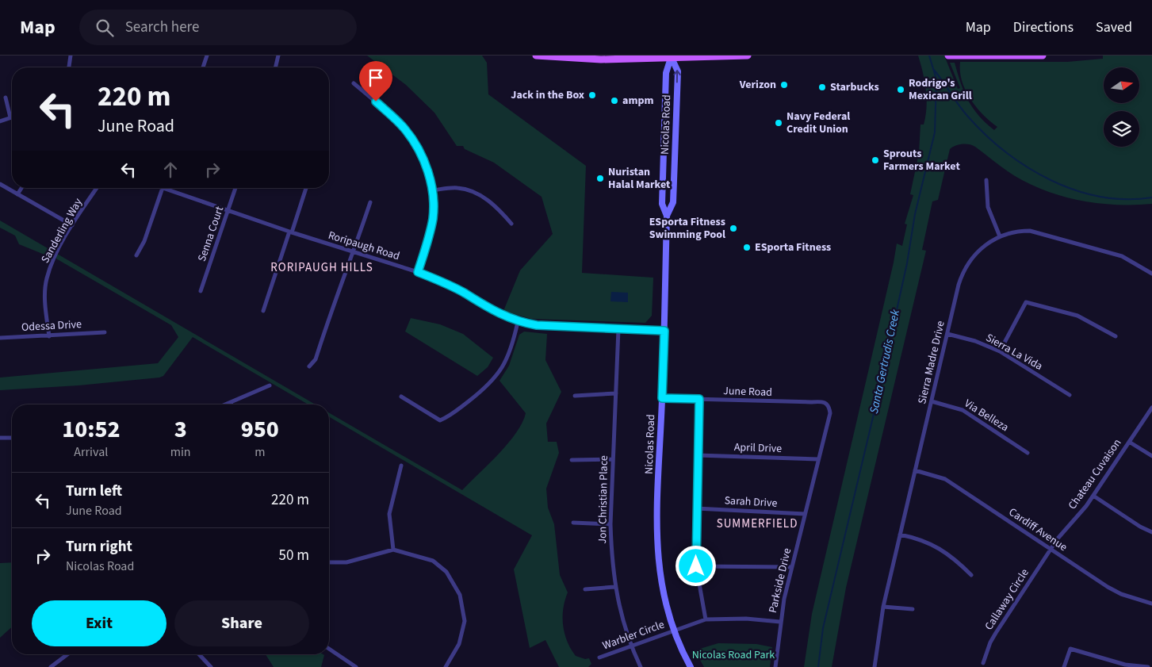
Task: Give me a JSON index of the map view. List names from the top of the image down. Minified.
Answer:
{"streets":{"main road":["Nicolas Road"],"street":["Sanderling Way","Senna Court","Roripaugh Road","Odessa Drive","Sierra La Vida","Sierra Madre Drive","June Road","Via Belleza","April Drive","Chateau Cuvaison","Jon Christian Place","Sarah Drive","Cardiff Avenue","Parkside Drive","Callaway Circle","Warbler Circle"]},"crossings":[["Nicolas Road","Roripaugh Road"],["Nicolas Road","June Road"],["Nicolas Road","Warbler Circle"],["Sanderling Way","Odessa Drive"],["Senna Court","Roripaugh Road"],["Roripaugh Road","Jon Christian Place"],["Sierra La Vida","Sierra Madre Drive"],["Sierra Madre Drive","Via Belleza"],["Sierra Madre Drive","Cardiff Avenue"],["June Road","Parkside Drive"],["April Drive","Parkside Drive"],["Chateau Cuvaison","Cardiff Avenue"],["Chateau Cuvaison","Callaway Circle"],["Jon Christian Place","Warbler Circle"],["Sarah Drive","Parkside Drive"],["Cardiff Avenue","Callaway Circle"],["Parkside Drive","Warbler Circle"]],"districts":["RORIPAUGH HILLS","SUMMERFIELD"],"water":["Santa Gertrudis Creek"],"parks":["Nicolas Road Park"],"places":["Verizon","Starbucks","Rodrigo's Mexican Grill","Jack in the Box","ampm","Navy Federal Credit Union","Sprouts Farmers Market","Nuristan Halal Market","ESporta Fitness Swimming Pool","ESporta Fitness"],"north":"right","page":{"header":"Map","search":"Search here","nav":["Map","Directions","Saved"],"turn":["220 m","June Road"],"eta":["10:52","Arrival","3","min","950","m"],"list":[{"name":"Turn left","note":"June Road","value":"220 m"},{"name":"Turn right","note":"Nicolas Road","value":"50 m"}],"buttons":["Exit","Share"]}}
